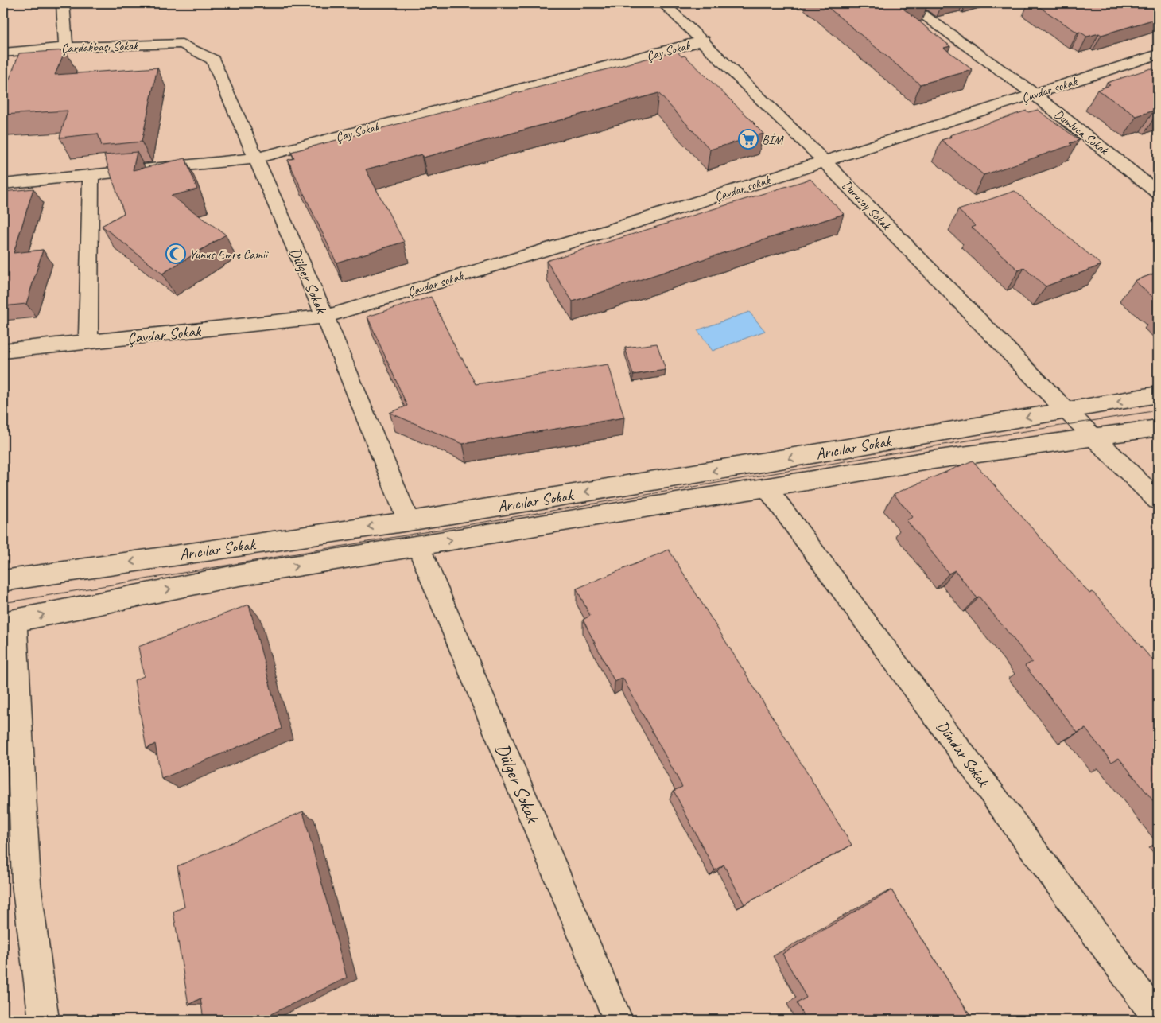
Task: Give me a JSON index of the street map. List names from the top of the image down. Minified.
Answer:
{"streets":{"street":["Çardakbaşı Sokak","Çay Sokak","Çavdar sokak","Dumluca Sokak","Durusoy Sokak","Dülger Sokak","Çavdar Sokak","Arıcılar Sokak","Dündar Sokak"]},"crossings":[["Çardakbaşı Sokak","Dülger Sokak"],["Çay Sokak","Durusoy Sokak"],["Çay Sokak","Dülger Sokak"],["Çavdar sokak","Dumluca Sokak"],["Çavdar sokak","Durusoy Sokak"],["Çavdar sokak","Dülger Sokak"],["Çavdar sokak","Çavdar Sokak"],["Durusoy Sokak","Arıcılar Sokak"],["Dülger Sokak","Çavdar Sokak"],["Dülger Sokak","Arıcılar Sokak"]],"places":{"supermarket":["BİM"],"mosque":["Yunus Emre Camii"]}}
